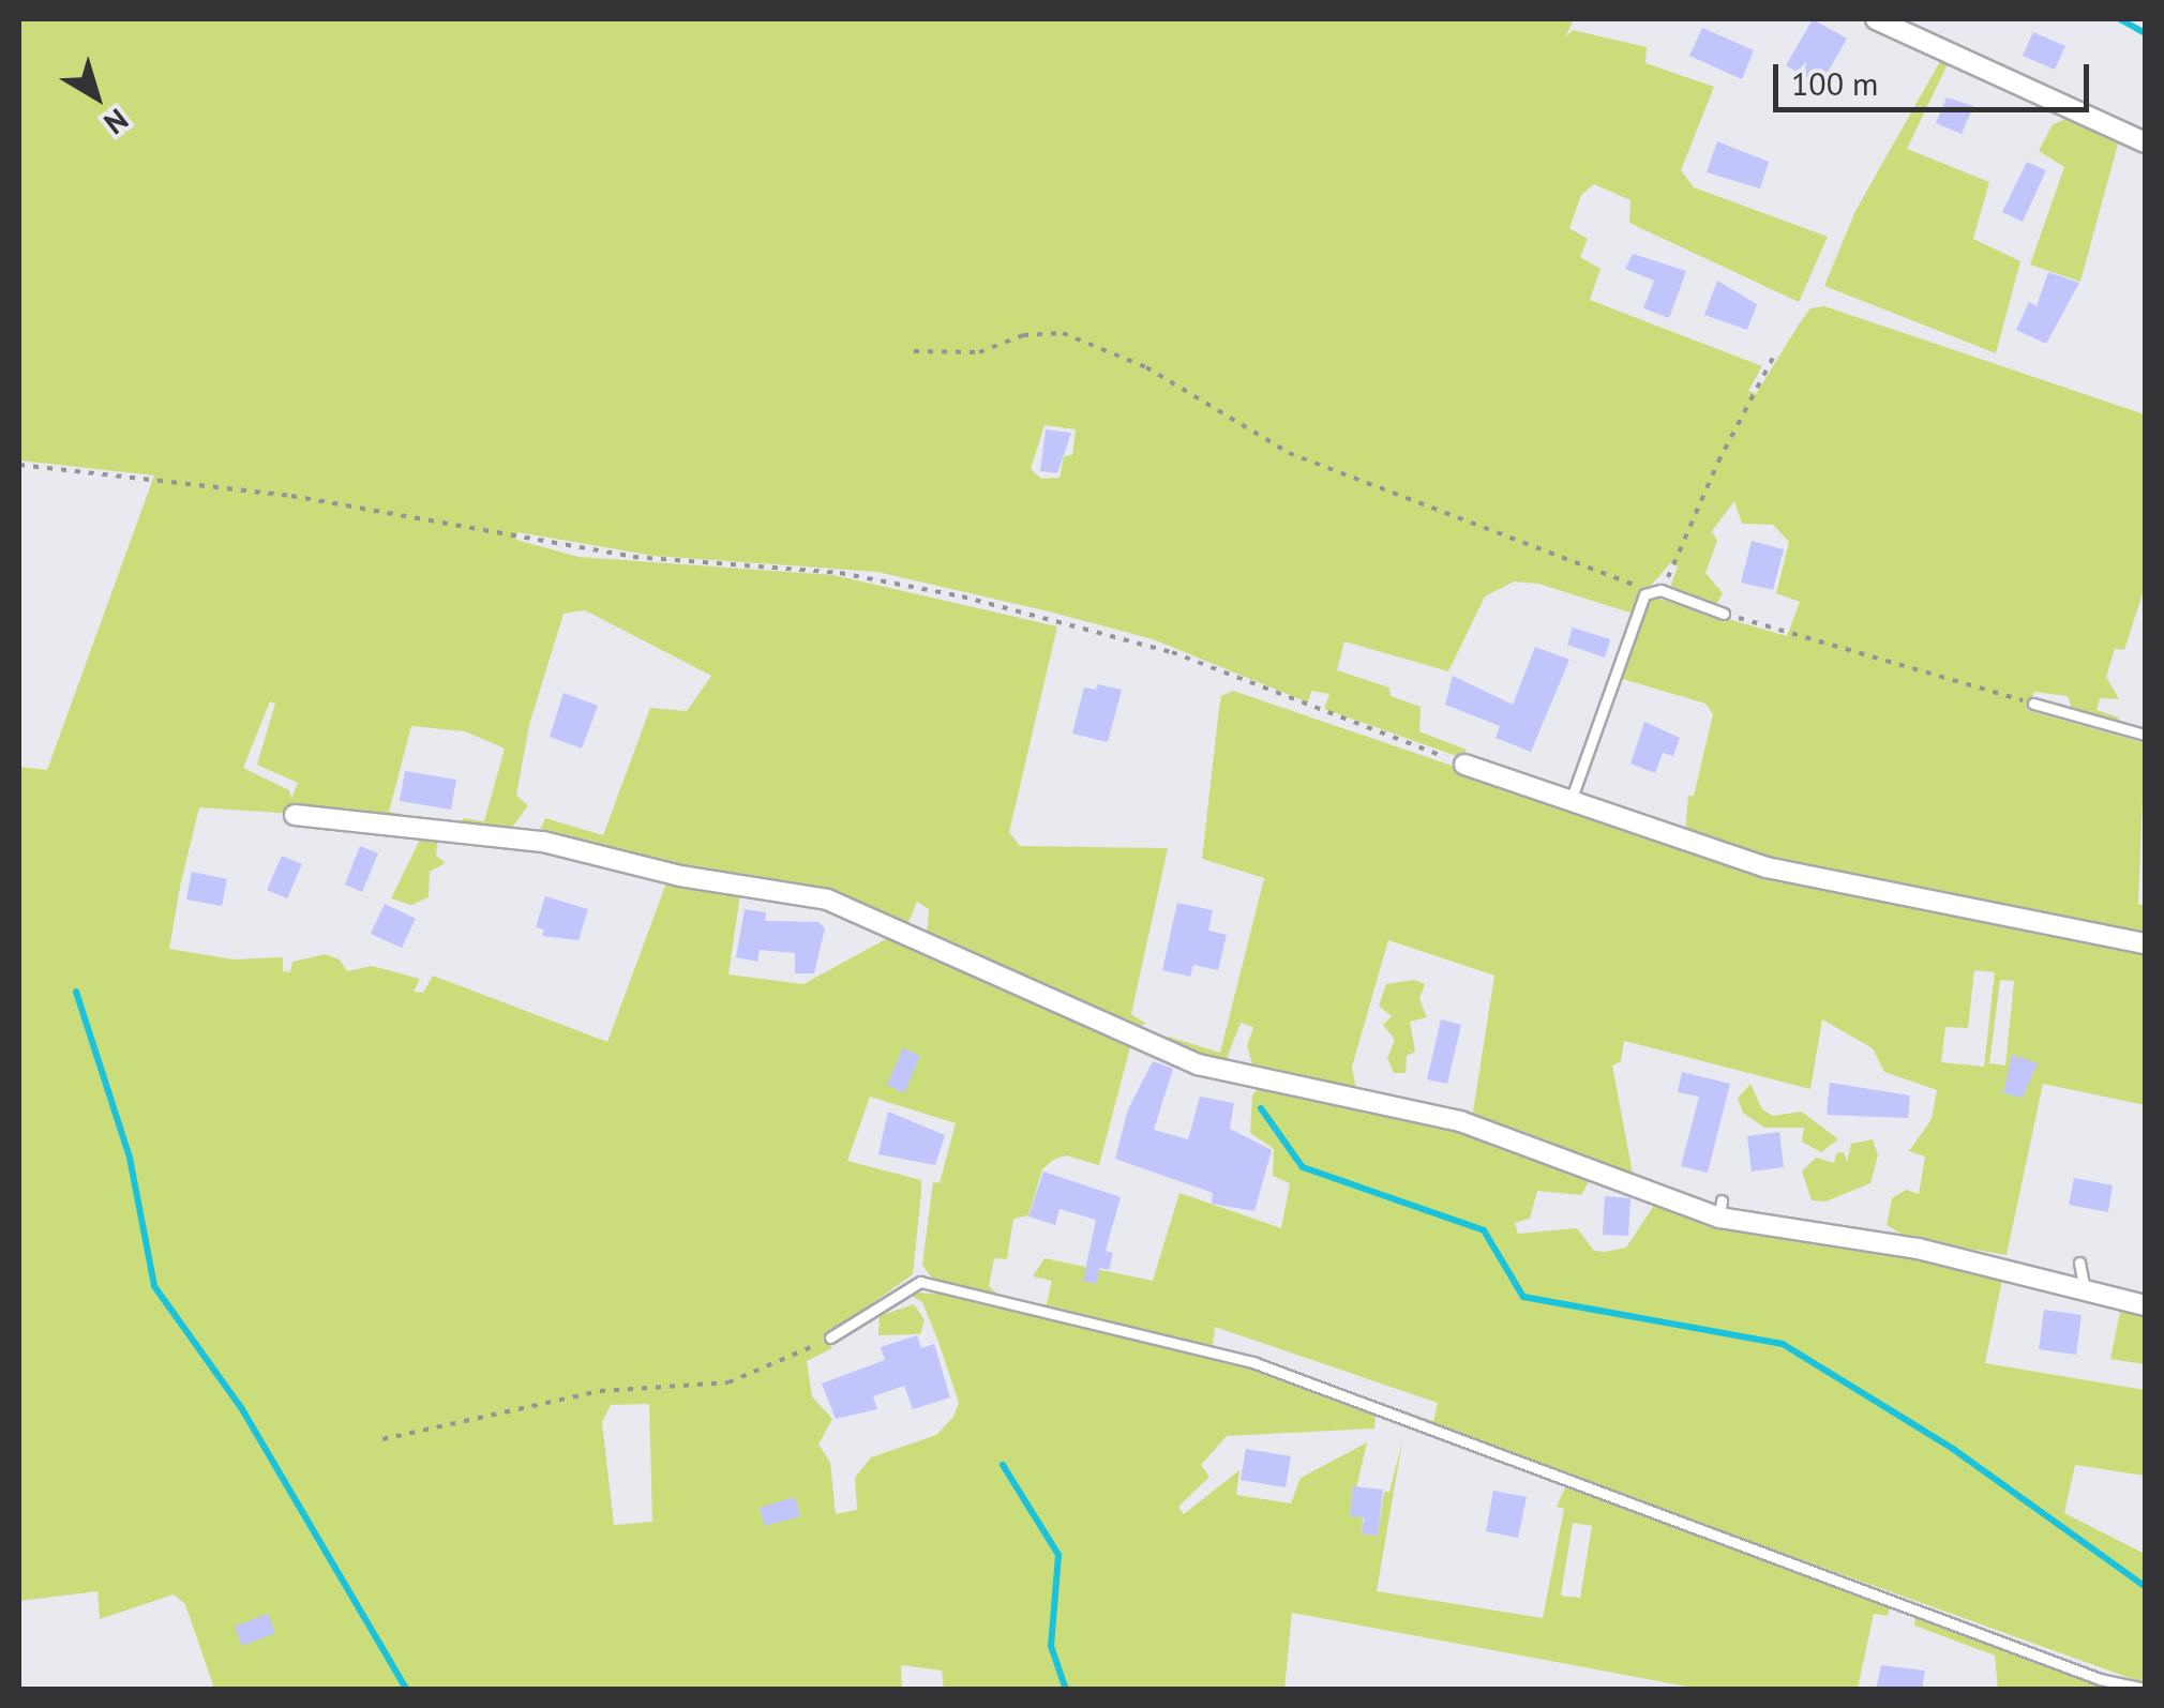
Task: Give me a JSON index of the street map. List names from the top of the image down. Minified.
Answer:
{"scale_bar":"100 m","north":"bottom right"}
